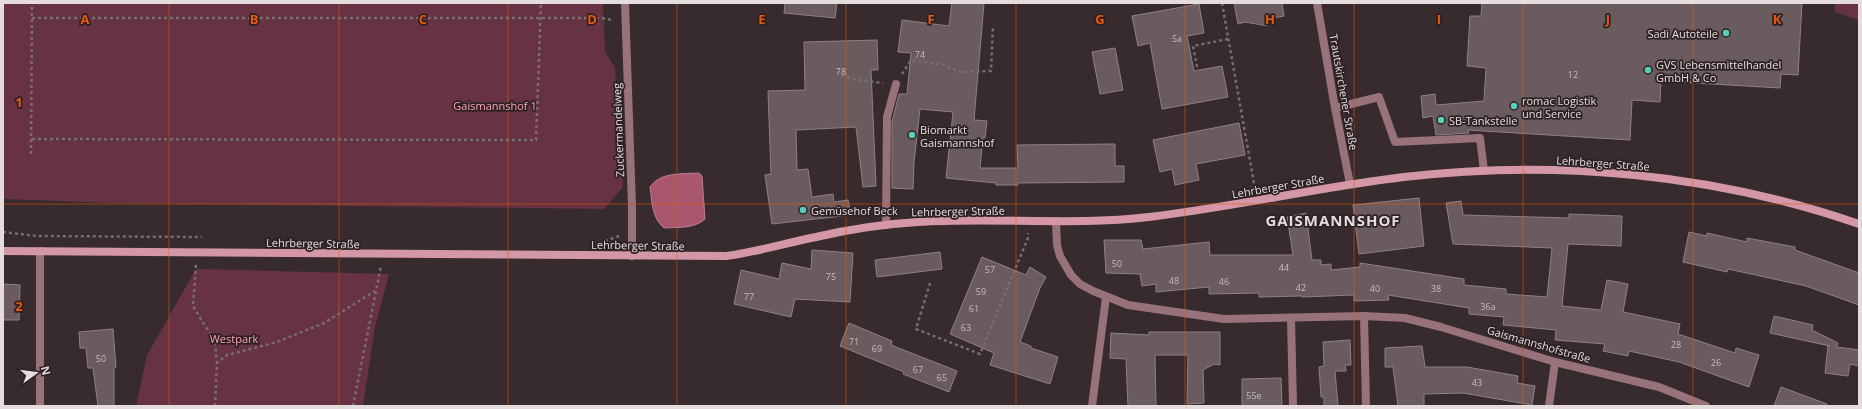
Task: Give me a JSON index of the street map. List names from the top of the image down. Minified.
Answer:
{"streets":{"street":["Trautskirchener Straße","Zuckermandelweg","Lehrberger Straße","Gaismannshofstraße"]},"crossings":[["Trautskirchener Straße","Lehrberger Straße"],["Zuckermandelweg","Lehrberger Straße"],["Lehrberger Straße","Gaismannshofstraße"]],"districts":["GAISMANNSHOF"],"parks":["Gaismannshof 1","Westpark"],"places":["Sadi Autoteile","GVS Lebensmittelhandel GmbH & Co","romac Logistik und Service","SB-Tankstelle","Biomarkt Gaismannshof","Gemüsehof Beck"],"house_numbers":["5a","74","78","12","50","44","57","75","48","46","42","40","38","59","77","36a","61","63","71","28","69","50","26","67","65","43","55e"],"north":"right","grid":{"columns":["A","B","C","D","E","F","G","H","I","J","K"],"rows":["1","2"]}}
